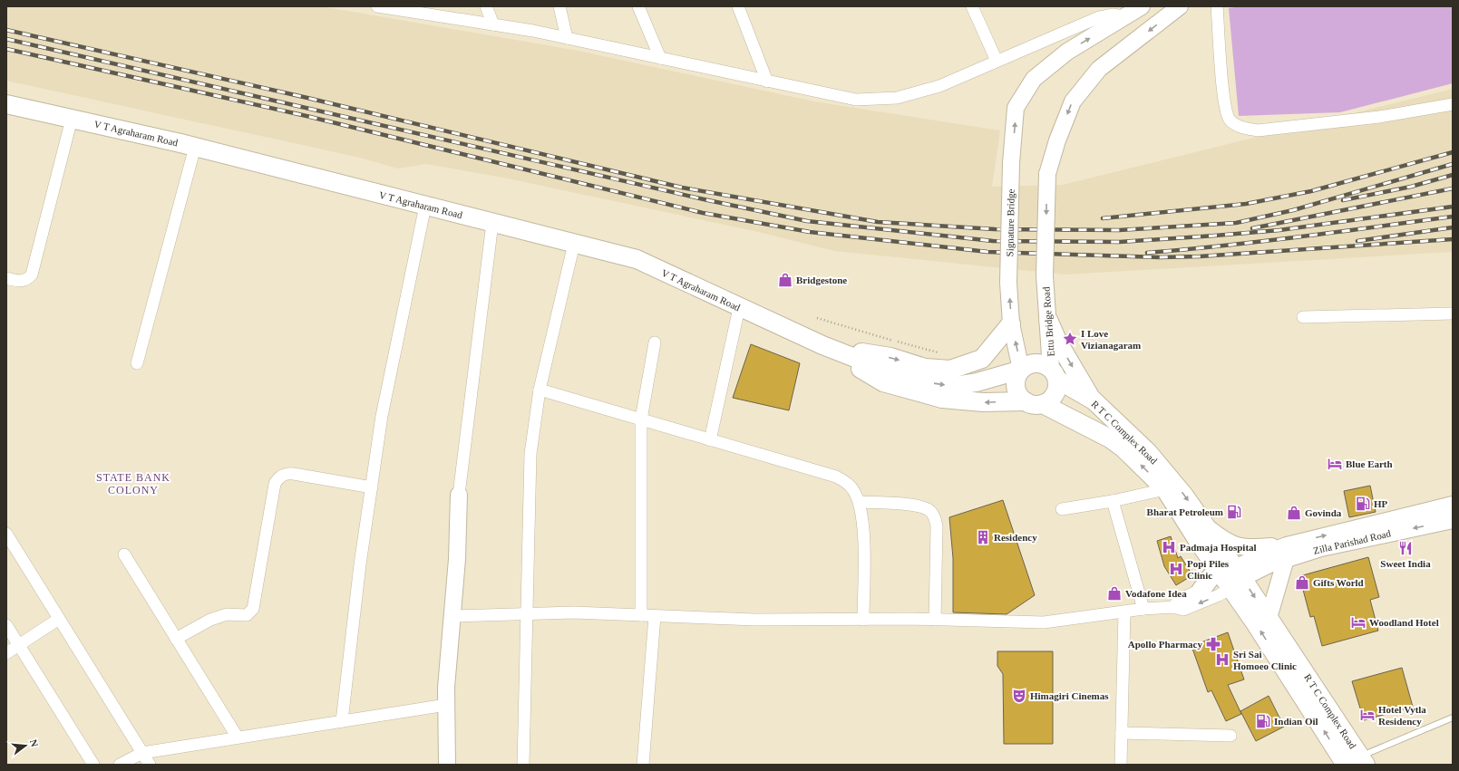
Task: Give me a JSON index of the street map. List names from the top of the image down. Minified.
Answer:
{"streets":{"main road":["V T Agraharam Road","R T C Complex Road"],"street":["Signature Bridge","Ettu Bridge Road","Zilla Parishad Road"]},"crossings":[["Signature Bridge","Ettu Bridge Road"],["Signature Bridge","R T C Complex Road"],["Ettu Bridge Road","R T C Complex Road"]],"one_way":["Signature Bridge","Ettu Bridge Road"],"districts":["STATE BANK COLONY"],"places":{"shop":["Bridgestone","Govinda","Gifts World","Vodafone Idea"],"place":["I Love Vizianagaram"],"hotel":["Blue Earth","Woodland Hotel","Hotel Vytla Residency"],"fuel station":["HP","Bharat Petroleum","Indian Oil"],"building":["Residency"],"hospital":["Padmaja Hospital","Popi Piles Clinic","Sri Sai Homoeo Clinic"],"restaurant":["Sweet India"],"pharmacy":["Apollo Pharmacy"],"theatre":["Himagiri Cinemas"]},"north":"right"}
